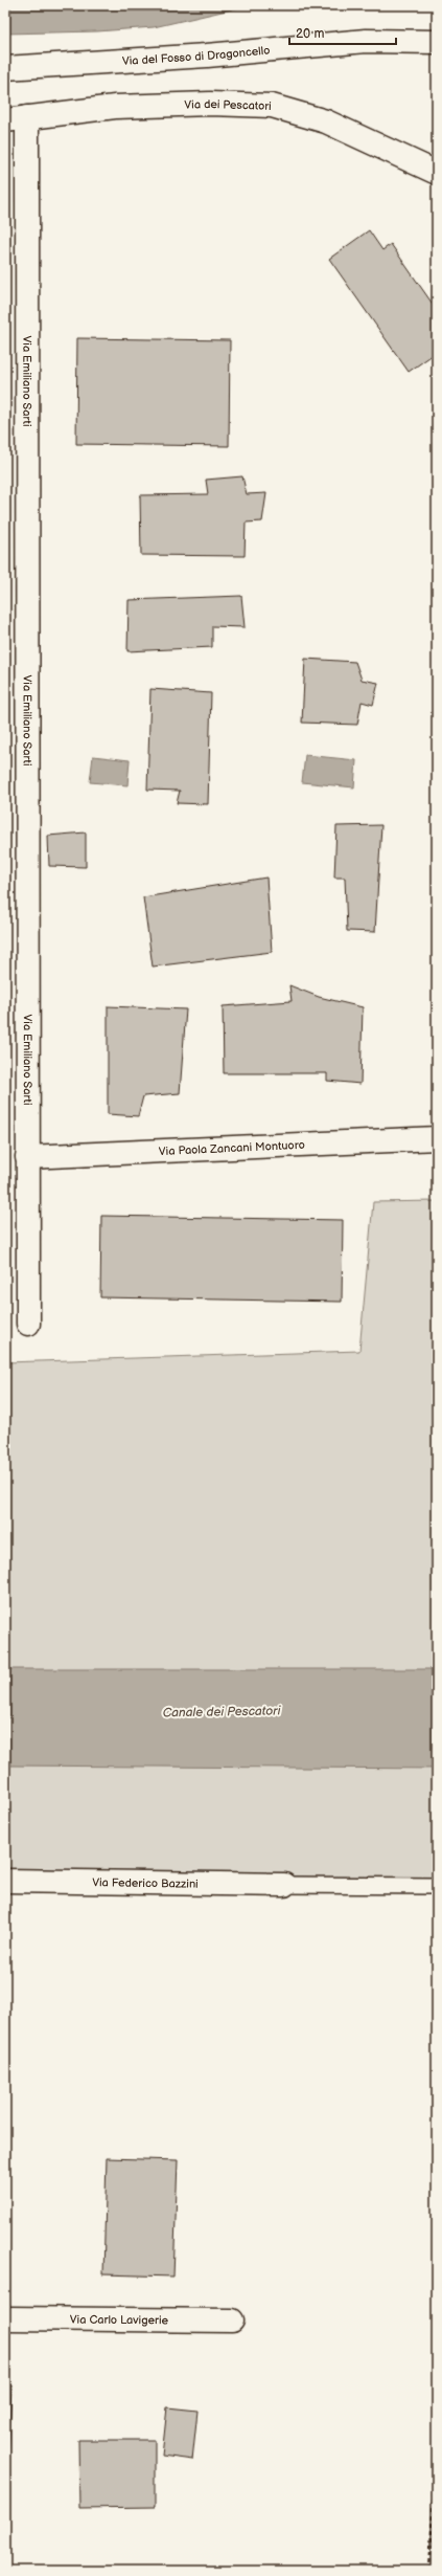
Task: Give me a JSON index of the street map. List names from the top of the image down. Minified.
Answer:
{"streets":{"street":["Via del Fosso di Dragoncello","Via dei Pescatori","Via Emiliano Sarti","Via Paola Zancani Montuoro","Via Federico Bazzini","Via Carlo Lavigerie"]},"crossings":[["Via dei Pescatori","Via Emiliano Sarti"],["Via Emiliano Sarti","Via Paola Zancani Montuoro"]],"water":["Canale dei Pescatori"],"scale_bar":"20 m"}
